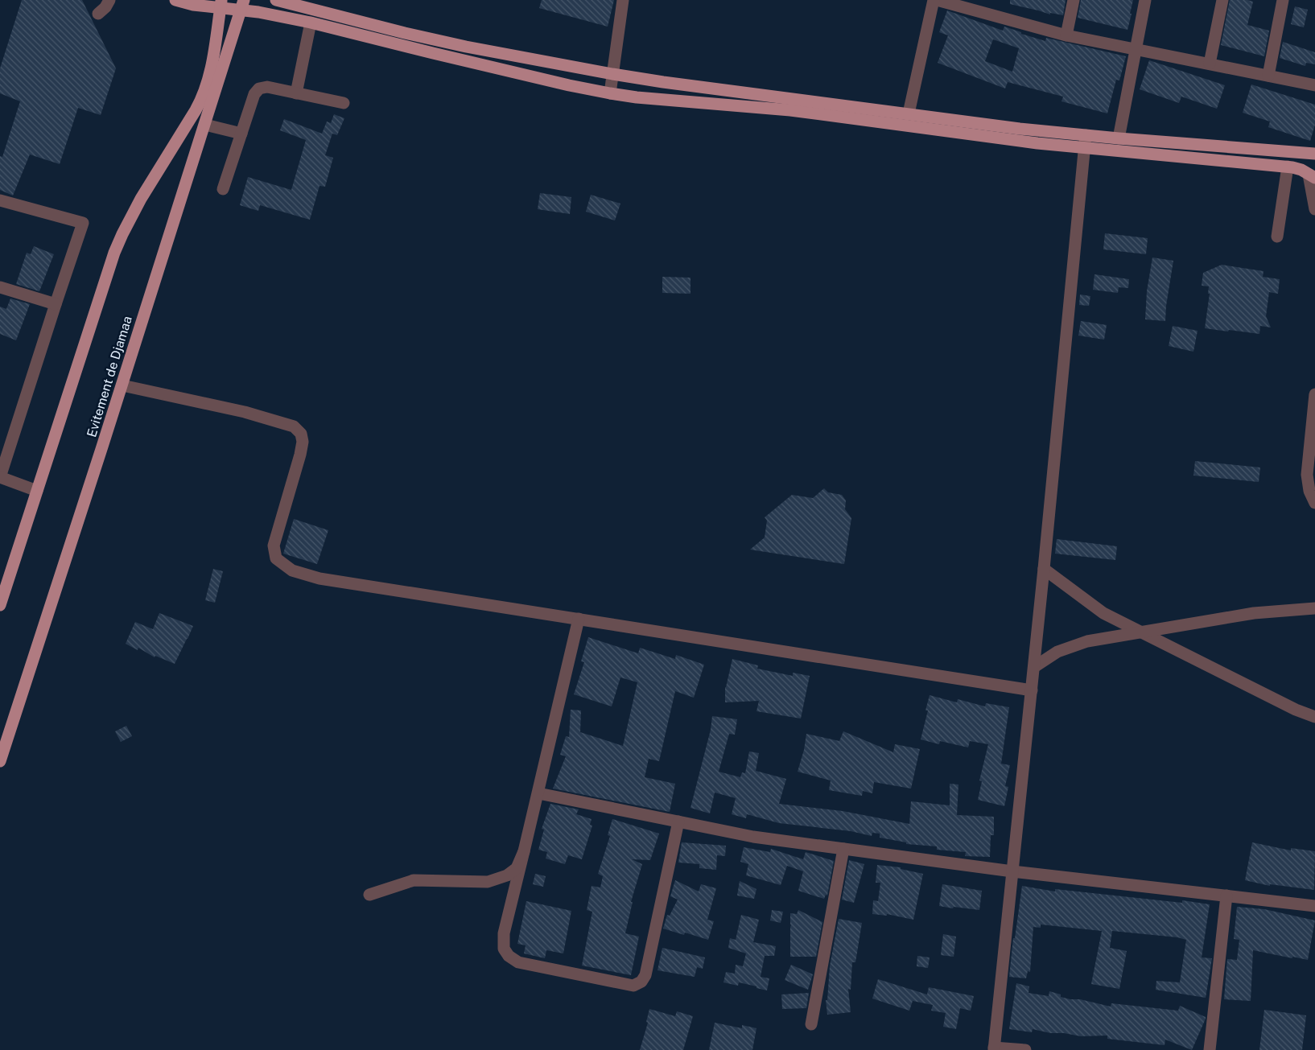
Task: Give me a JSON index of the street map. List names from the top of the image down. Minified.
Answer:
{"streets":{"main road":["Evitement de Djamaa"]}}
